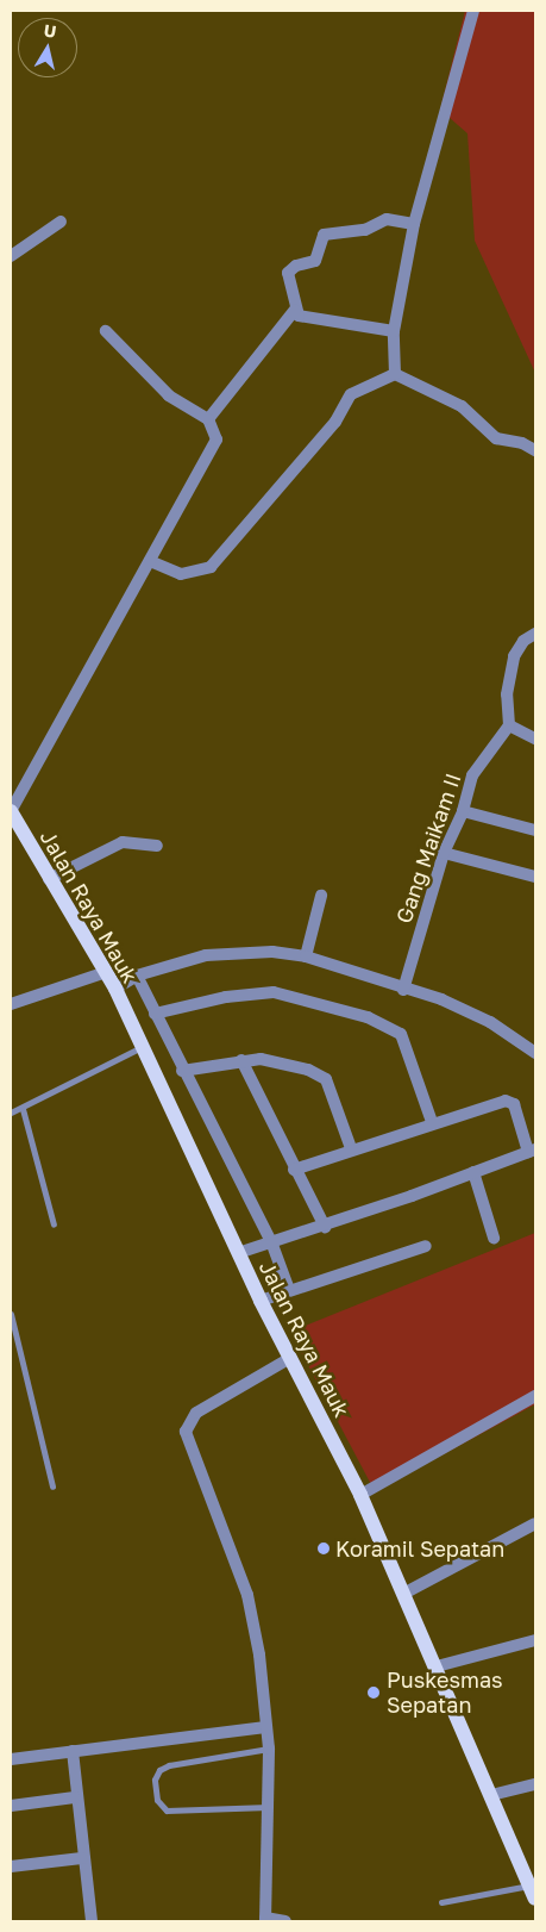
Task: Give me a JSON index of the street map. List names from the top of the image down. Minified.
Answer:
{"streets":{"main road":["Jalan Raya Mauk"],"street":["Gang Maikam II"]},"places":["Koramil Sepatan","Puskesmas Sepatan"],"north":"top"}
